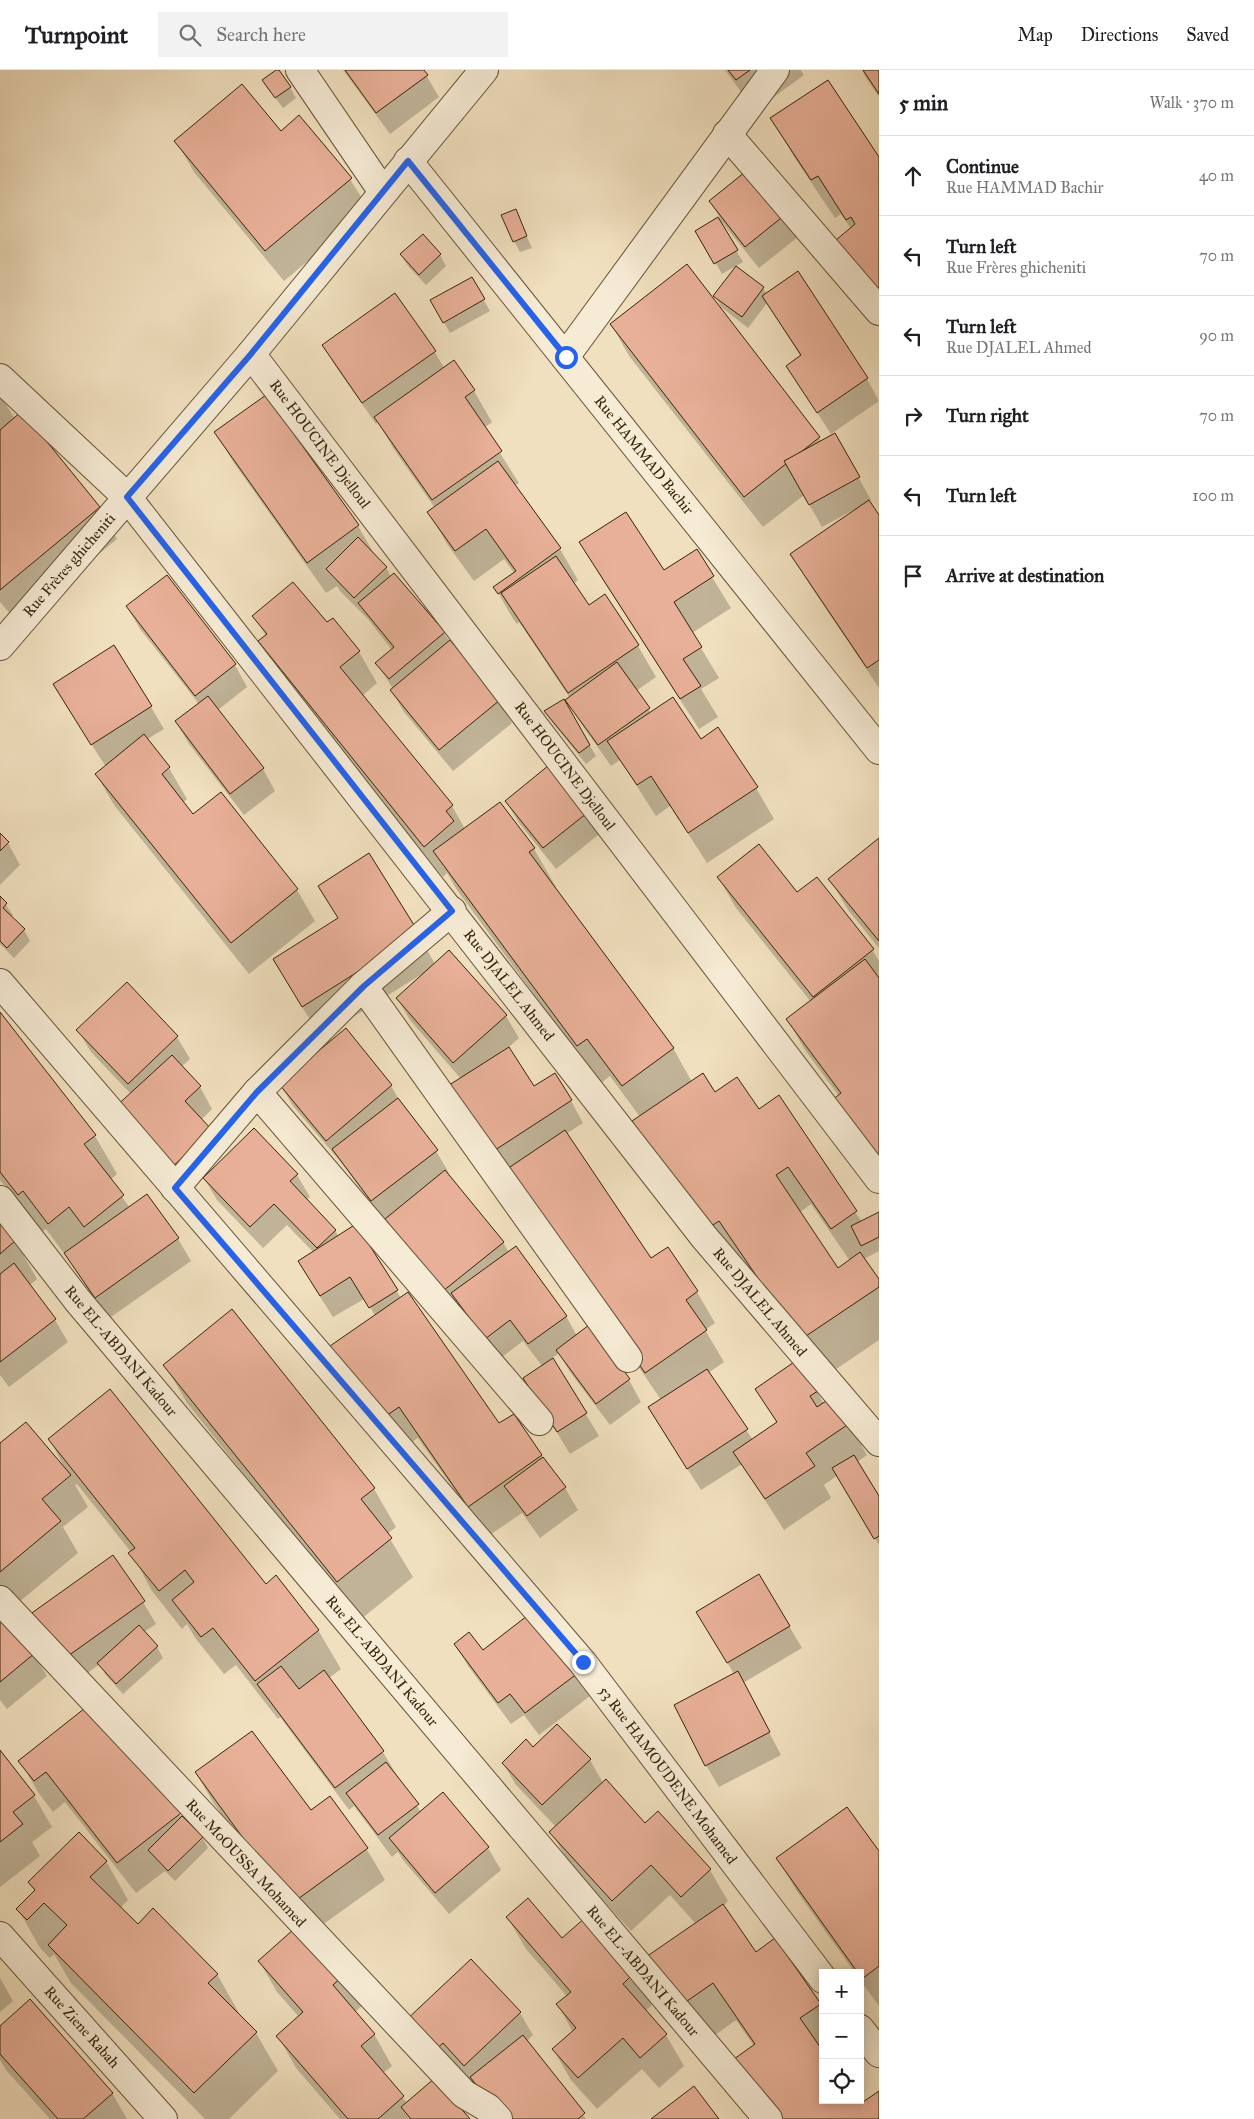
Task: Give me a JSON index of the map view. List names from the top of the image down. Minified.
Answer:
{"streets":{"street":["Rue HOUCINE Djelloul","Rue HAMMAD Bachir","Rue Frères ghicheniti","Rue DJALEL Ahmed","Rue EL-ABDANI Kadour","53 Rue HAMOUDENE Mohamed","Rue MoOUSSA Mohamed","Rue Ziene Rabah"]},"crossings":[["Rue HOUCINE Djelloul","Rue Frères ghicheniti"],["Rue HAMMAD Bachir","Rue Frères ghicheniti"],["Rue Frères ghicheniti","Rue DJALEL Ahmed"]],"page":{"header":"Turnpoint","search":"Search here","nav":["Map","Directions","Saved"],"heading":["5 min","Walk · 370 m"],"list":[["Continue","Rue HAMMAD Bachir","40 m"],["Turn left","Rue Frères ghicheniti","70 m"],["Turn left","Rue DJALEL Ahmed","90 m"],["Turn right","70 m"],["Turn left","100 m"],"Arrive at destination"],"map_buttons":["+","−"]}}
